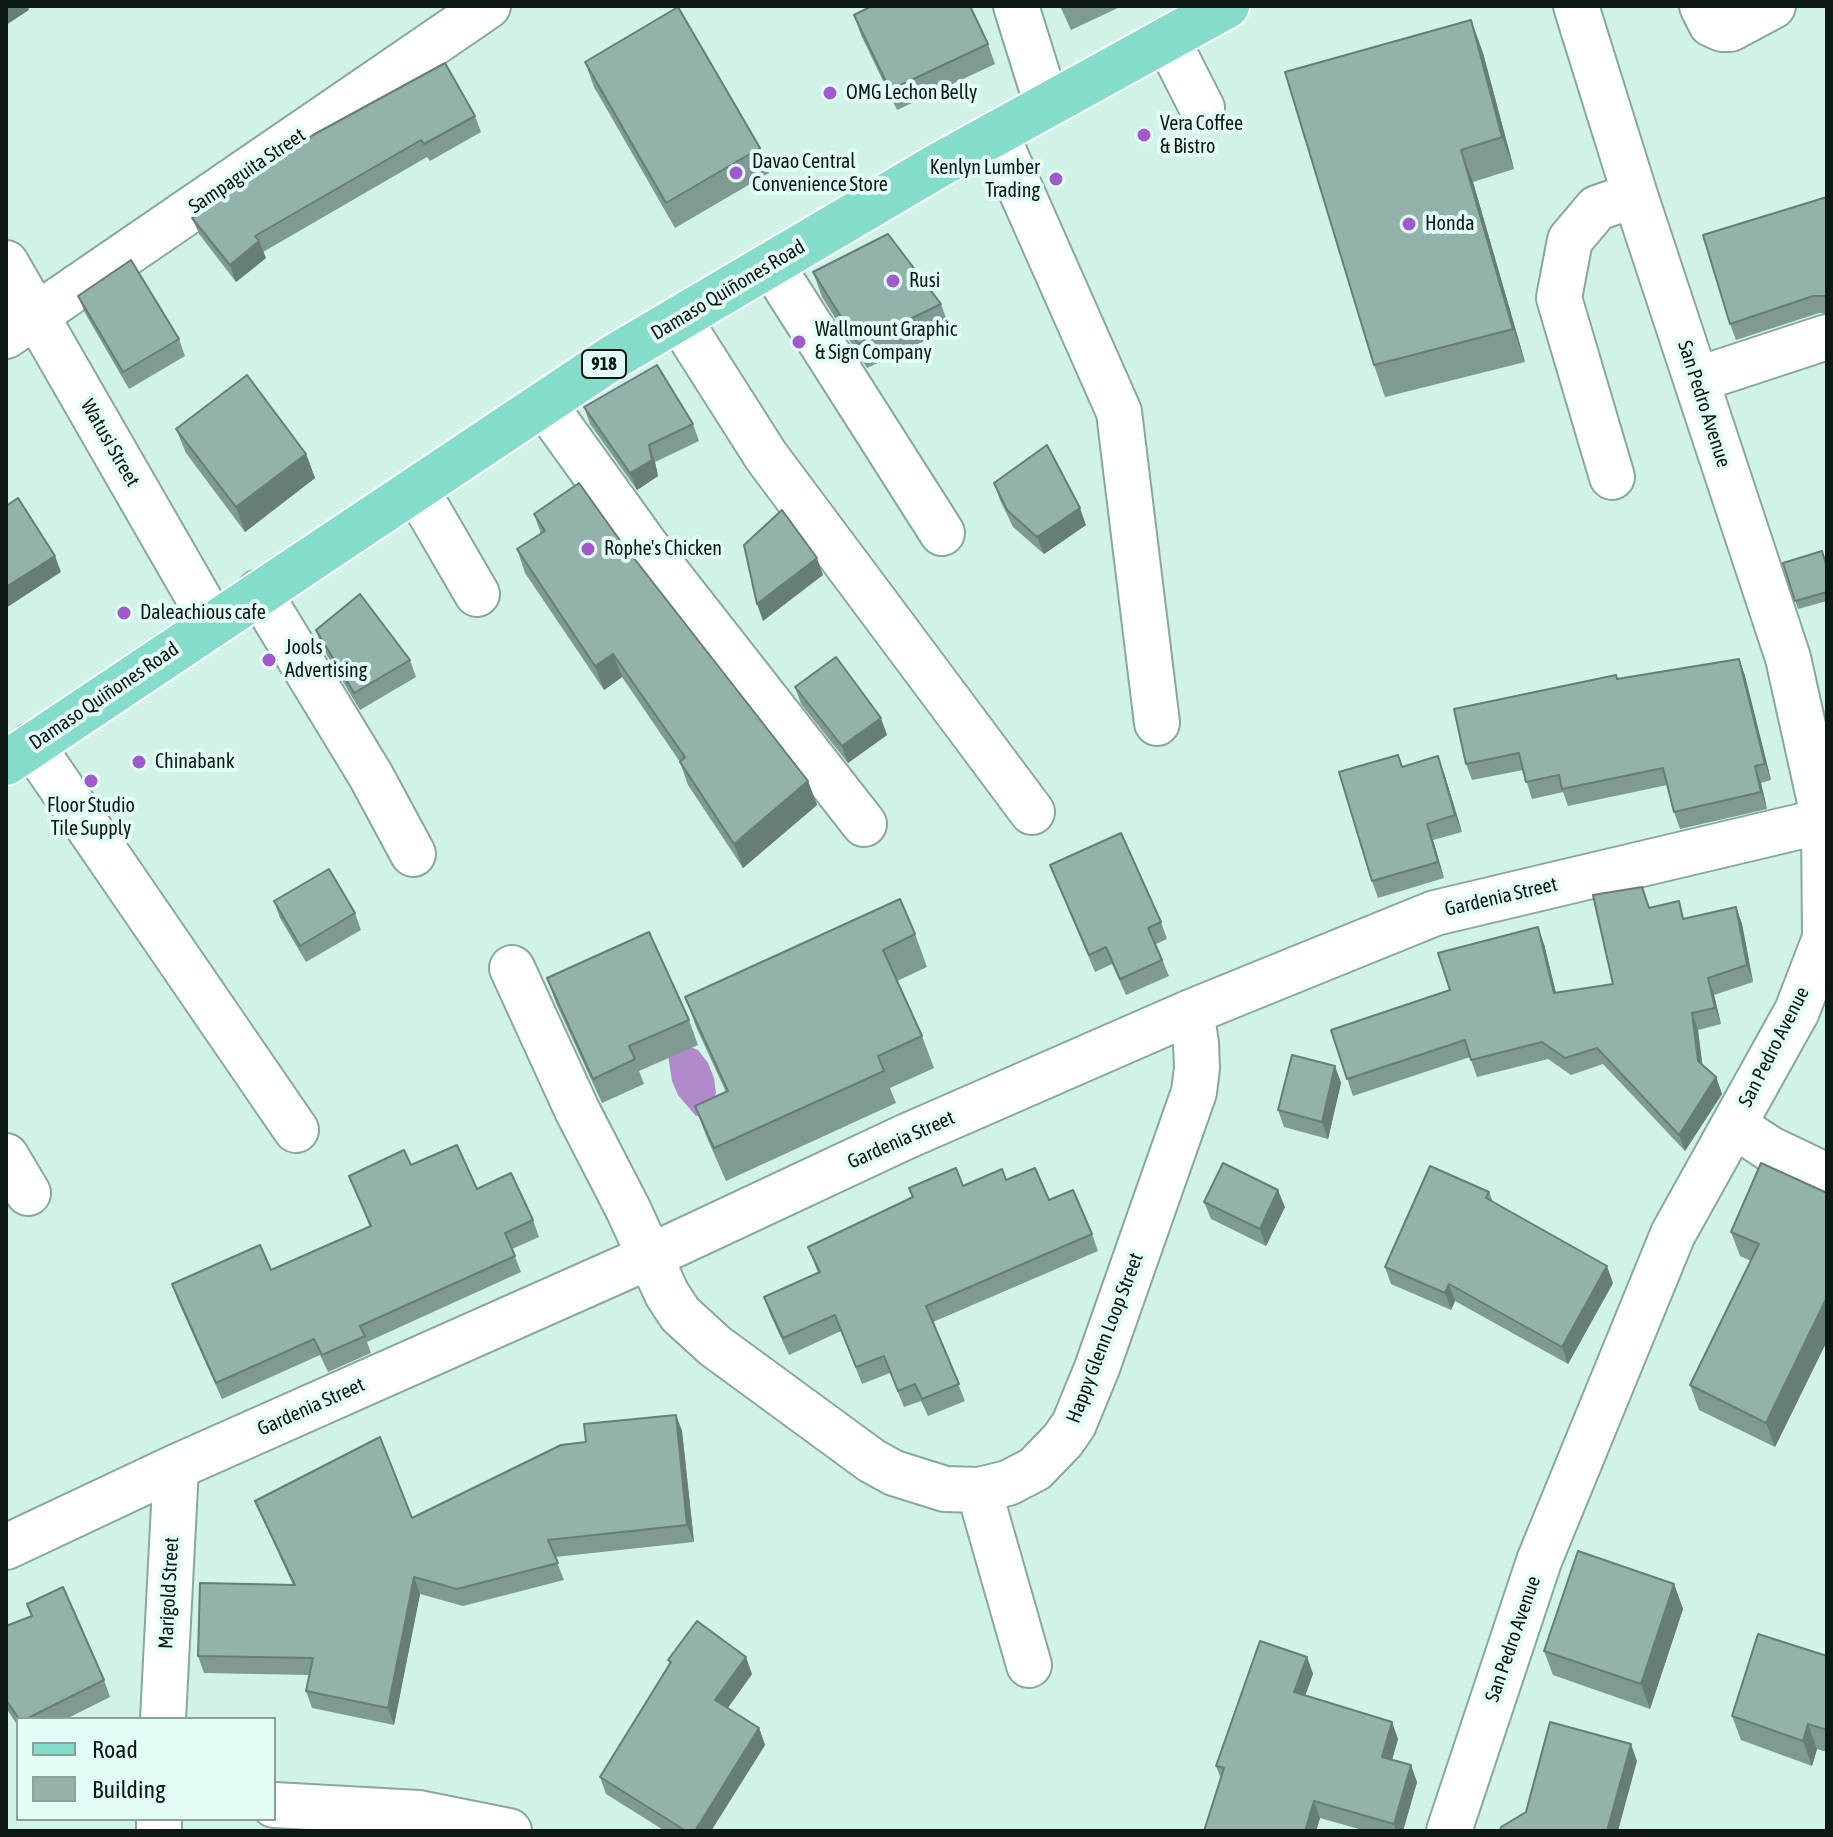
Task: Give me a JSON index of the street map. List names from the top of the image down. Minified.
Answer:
{"streets":{"main road":["Damaso Quiñones Road","918"],"street":["Sampaguita Street","San Pedro Avenue","Watusi Street","Gardenia Street","Happy Glenn Loop Street","Marigold Street"]},"crossings":[["Sampaguita Street","Watusi Street"],["Damaso Quiñones Road","Watusi Street"],["San Pedro Avenue","Gardenia Street"],["Gardenia Street","Happy Glenn Loop Street"],["Gardenia Street","Marigold Street"]],"places":["OMG Lechon Belly","Vera Coffee & Bistro","Davao Central Convenience Store","Kenlyn Lumber Trading","Honda","Rusi","Wallmount Graphic & Sign Company","Rophe's Chicken","Daleachious cafe","Jools Advertising","Chinabank","Floor Studio Tile Supply"],"legend":["Road","Building"]}
